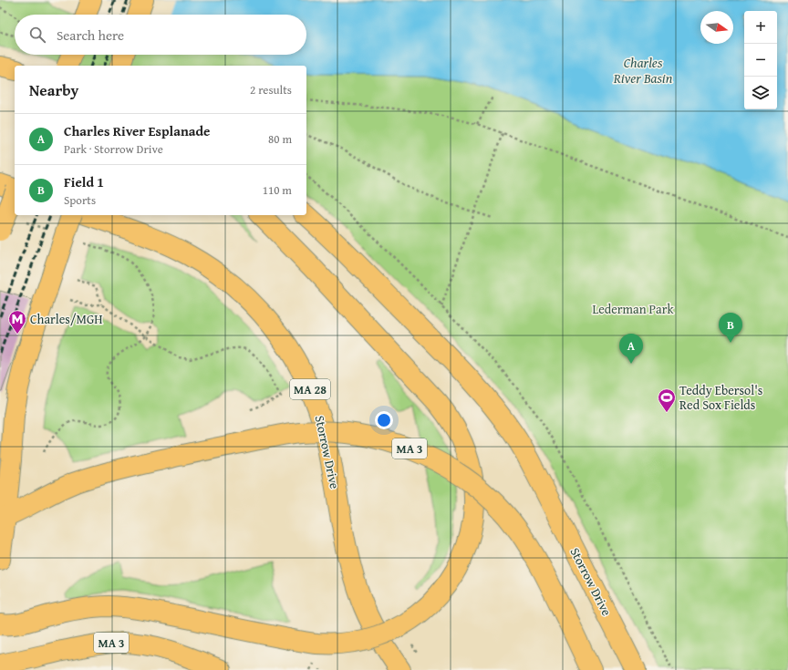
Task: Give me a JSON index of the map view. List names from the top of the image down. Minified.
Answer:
{"streets":{"main road":["MA 28","MA 3","Storrow Drive"]},"water":["Charles River Basin"],"parks":["Lederman Park"],"places":{"metro station":["Charles/MGH"],"sports":["Teddy Ebersol's Red Sox Fields"]},"north":"right","page":{"map_buttons":["+","−"],"search":"Search here","heading":["Nearby","2 results"],"list":[{"mark":"A","name":"Charles River Esplanade","note":"Park · Storrow Drive","value":"80 m"},{"mark":"B","name":"Field 1","note":"Sports","value":"110 m"}],"pins":["B","A"]}}
